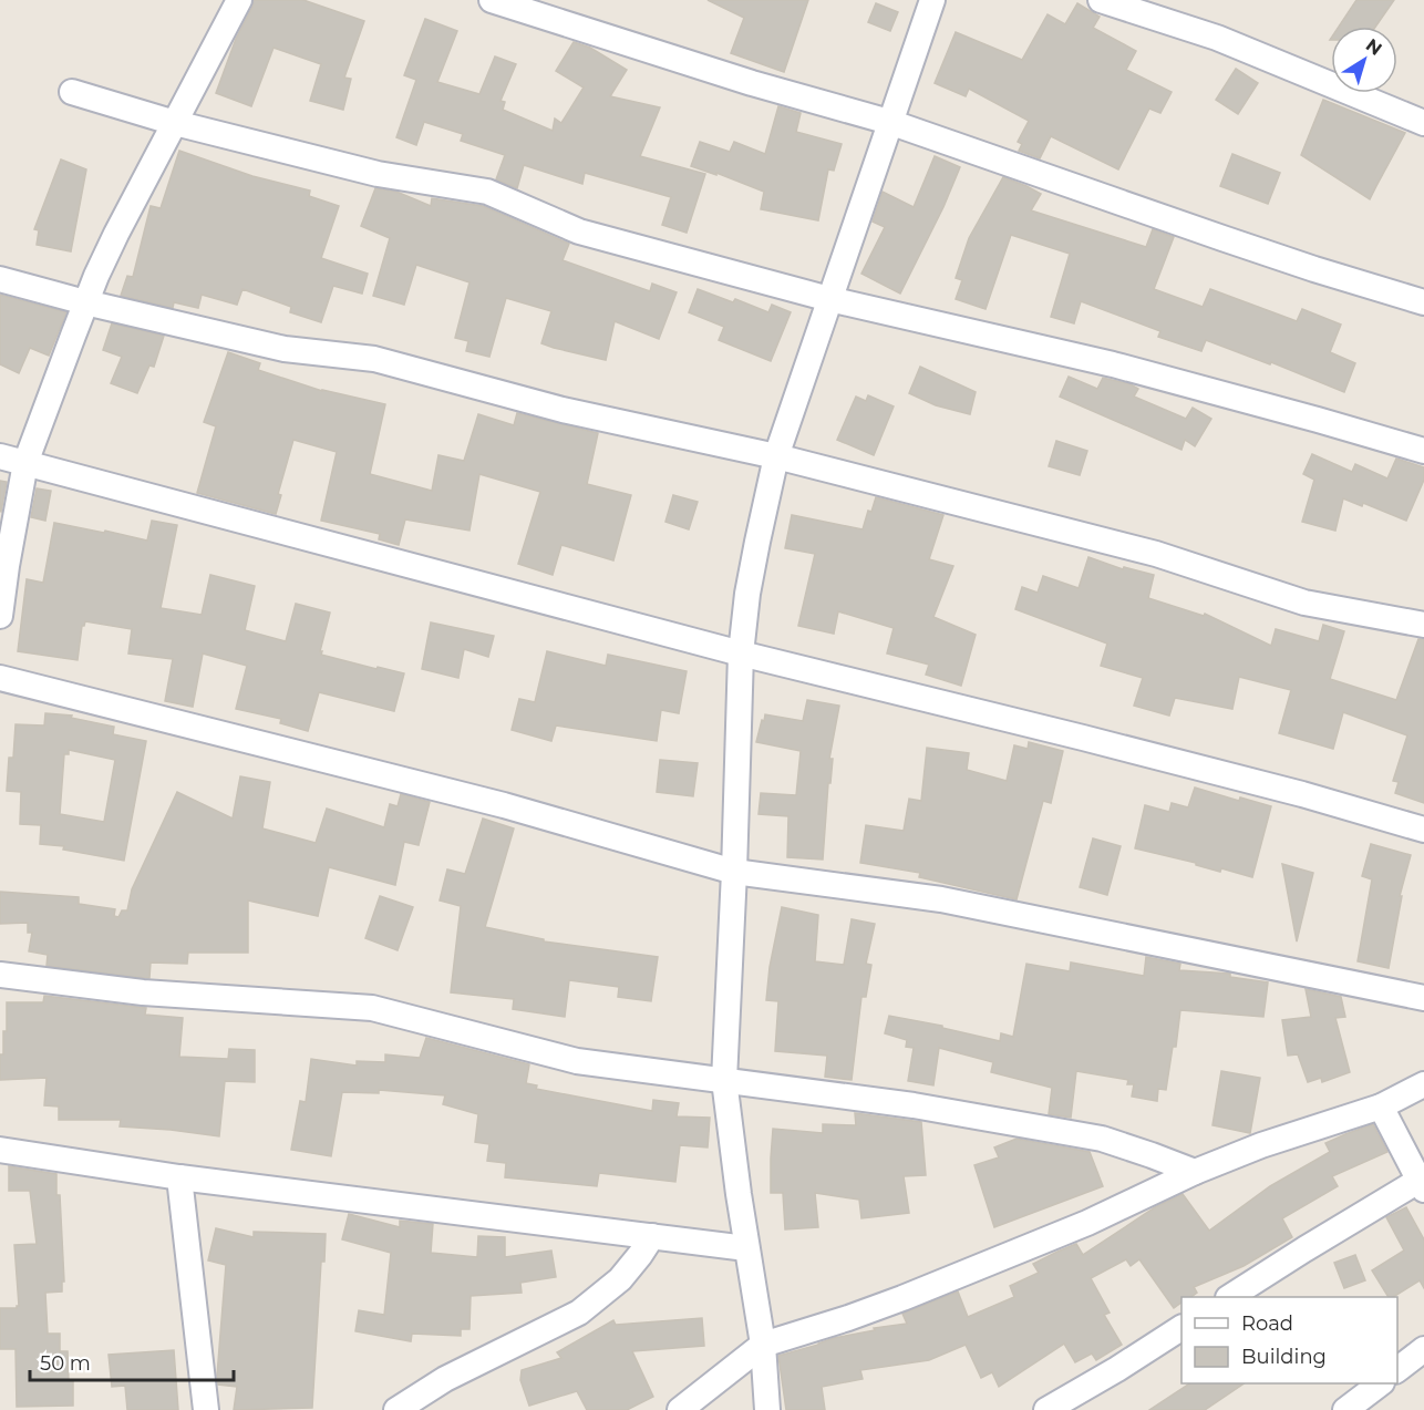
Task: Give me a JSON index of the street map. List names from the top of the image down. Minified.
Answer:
{"legend":["Road","Building"],"scale_bar":"50 m","north":"top right"}
